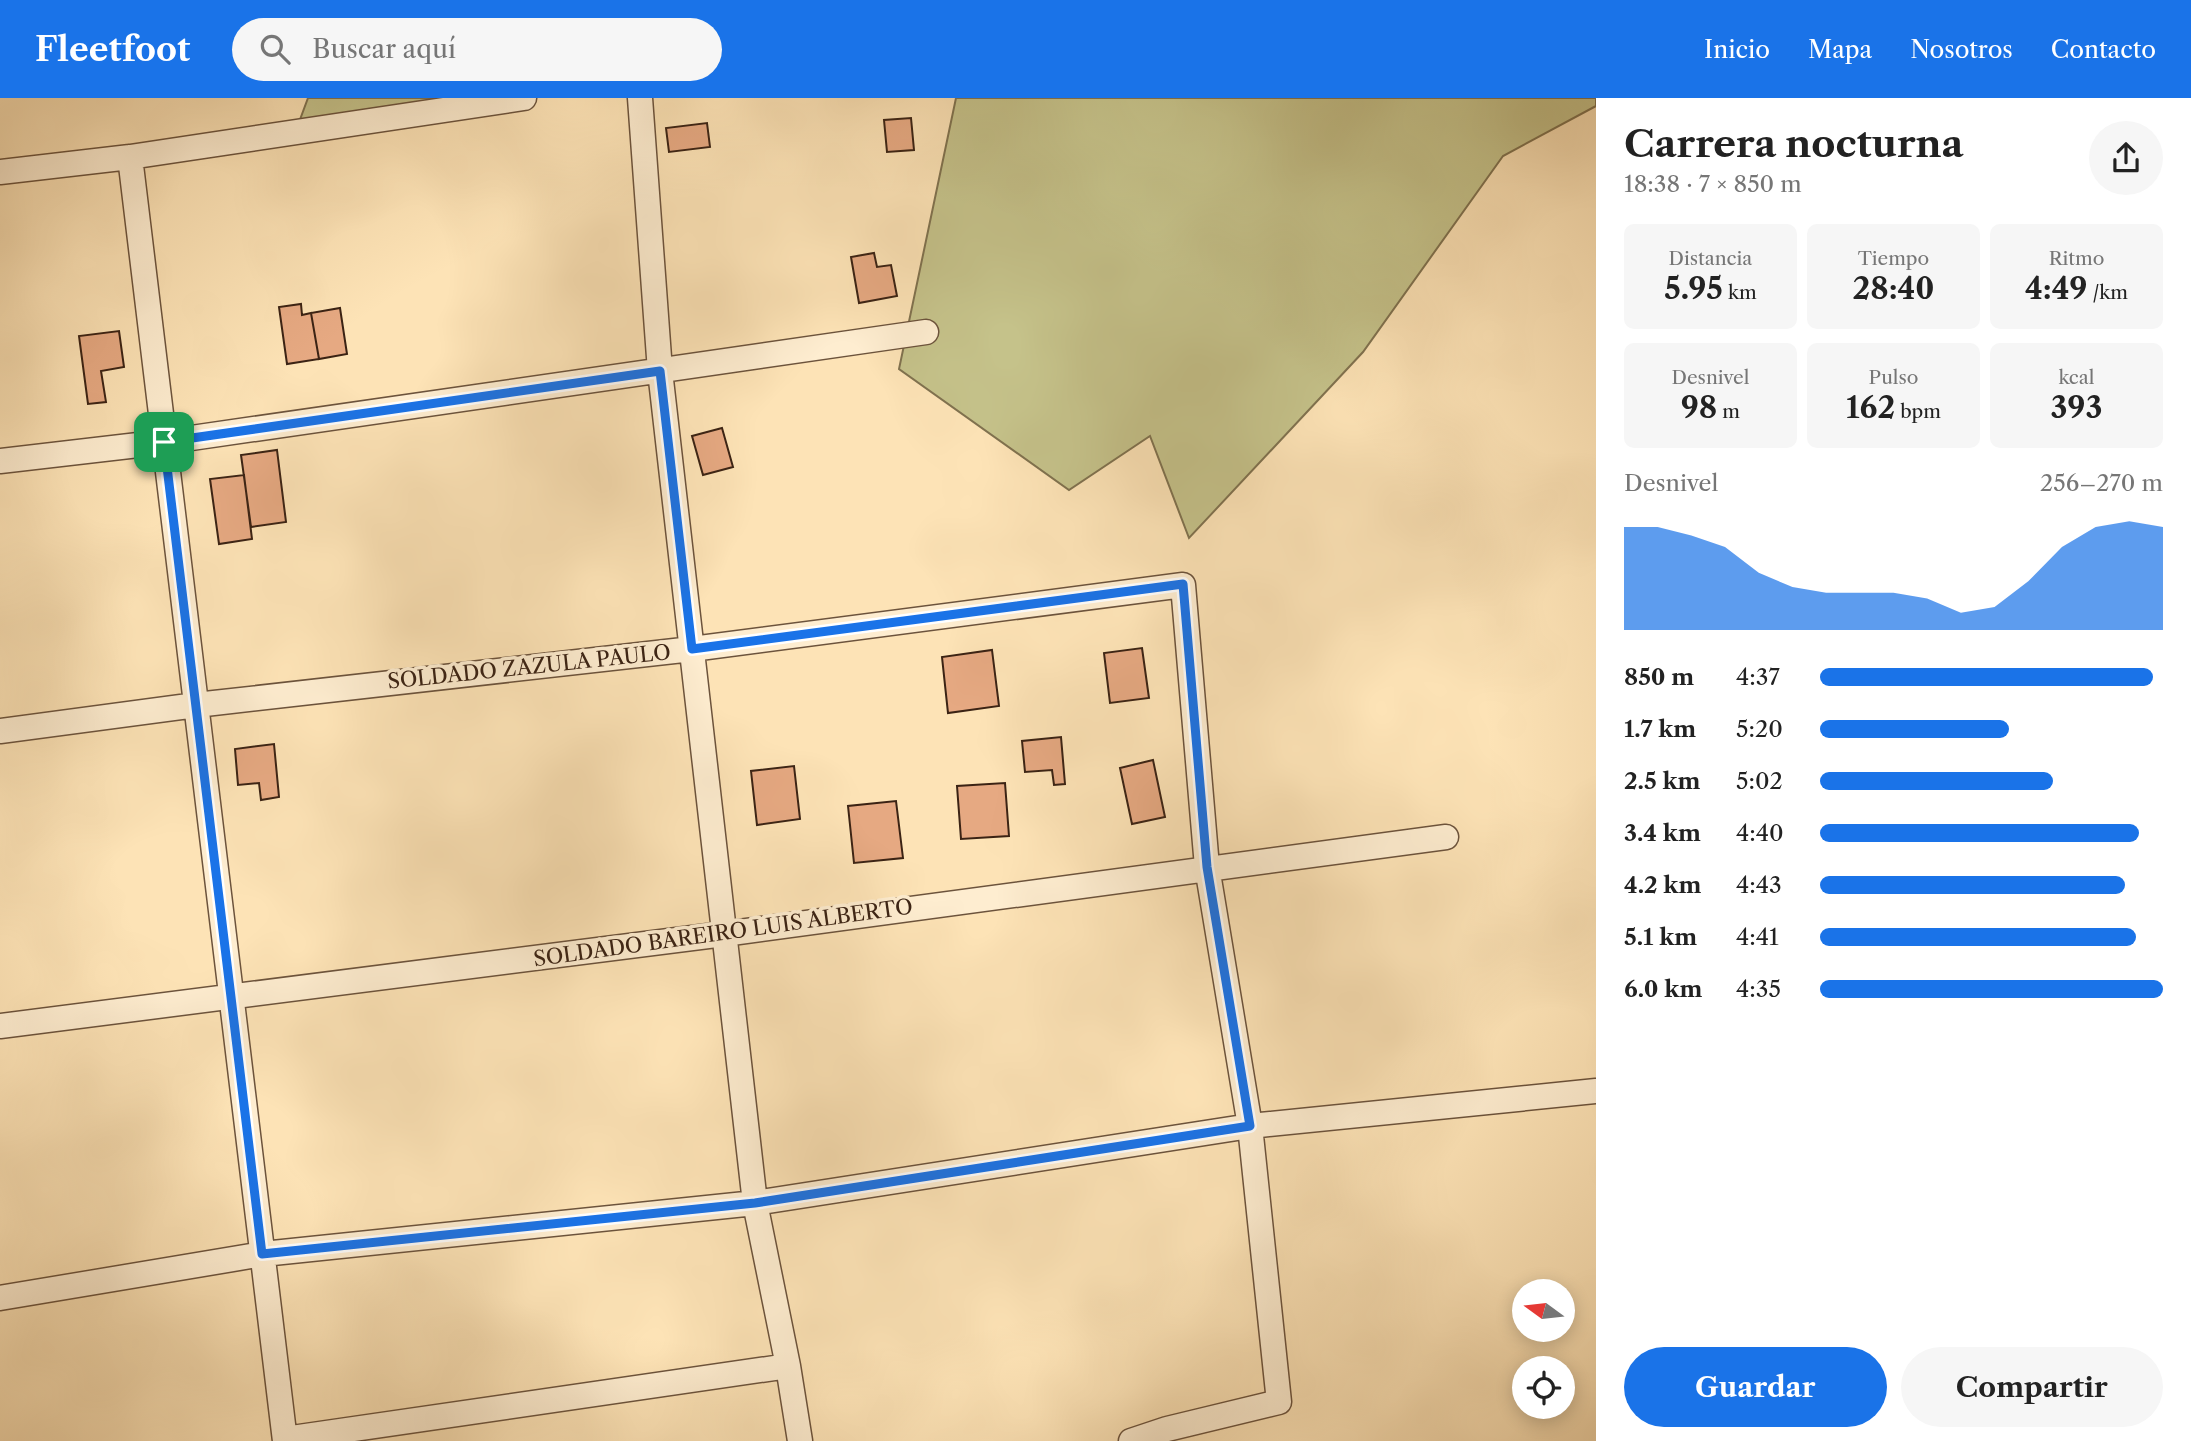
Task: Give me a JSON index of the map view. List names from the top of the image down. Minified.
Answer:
{"streets":{"street":["SOLDADO ZAZULA PAULO","SOLDADO BAREIRO LUIS ALBERTO"]},"crossings":[["SOLDADO ZAZULA PAULO","SOLDADO BAREIRO LUIS ALBERTO"]],"north":"left","page":{"header":"Fleetfoot","search":"Buscar aquí","nav":["Inicio","Mapa","Nosotros","Contacto"],"heading":["Carrera nocturna","18:38 · 7 × 850 m"],"stats":[["Distancia","5.95 km"],["Tiempo","28:40"],["Ritmo","4:49 /km"],["Desnivel","98 m"],["Pulso","162 bpm"],["kcal","393"]],"chart":["Desnivel","256–270 m"],"list":[{"name":"850 m","note":"4:37"},{"name":"1.7 km","note":"5:20"},{"name":"2.5 km","note":"5:02"},{"name":"3.4 km","note":"4:40"},{"name":"4.2 km","note":"4:43"},{"name":"5.1 km","note":"4:41"},{"name":"6.0 km","note":"4:35"}],"buttons":["Guardar","Compartir"]}}
